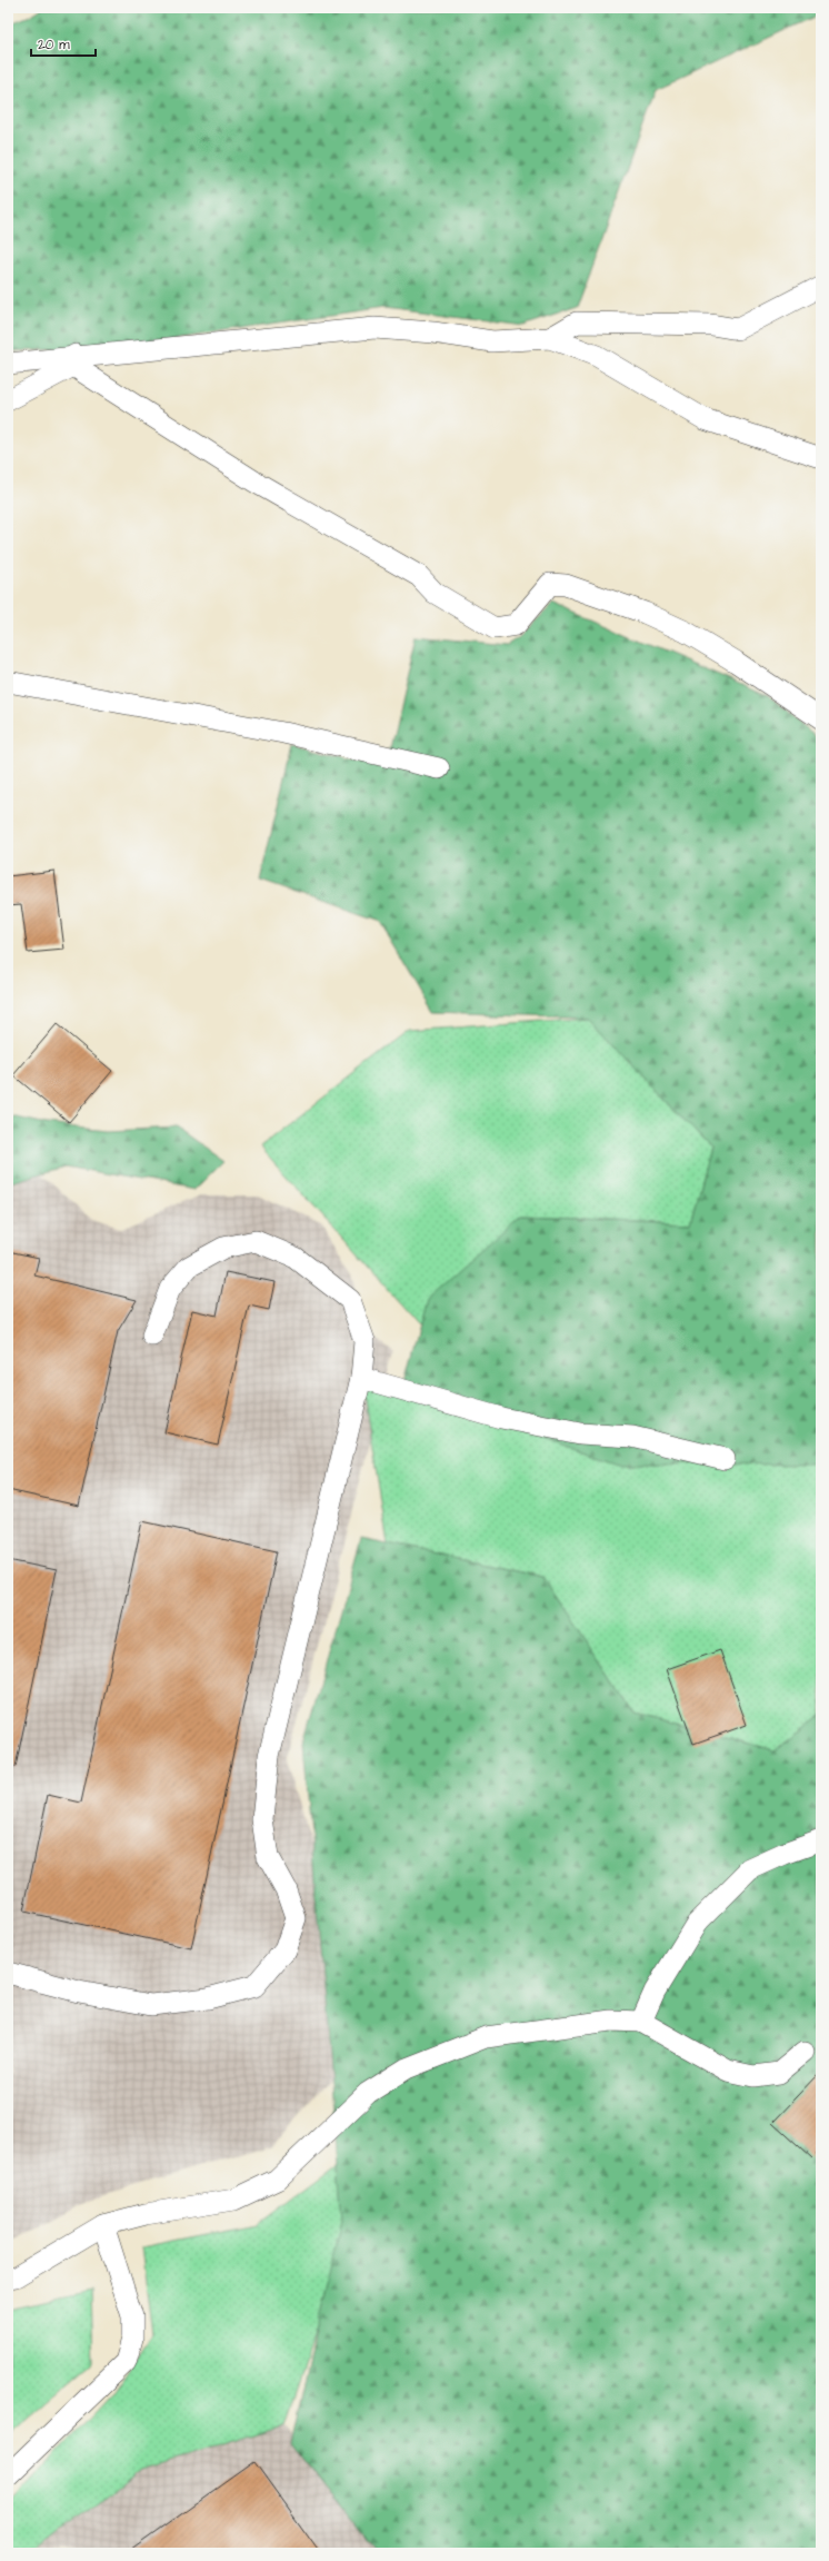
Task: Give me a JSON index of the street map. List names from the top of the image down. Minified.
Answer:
{"scale_bar":"20 m"}
